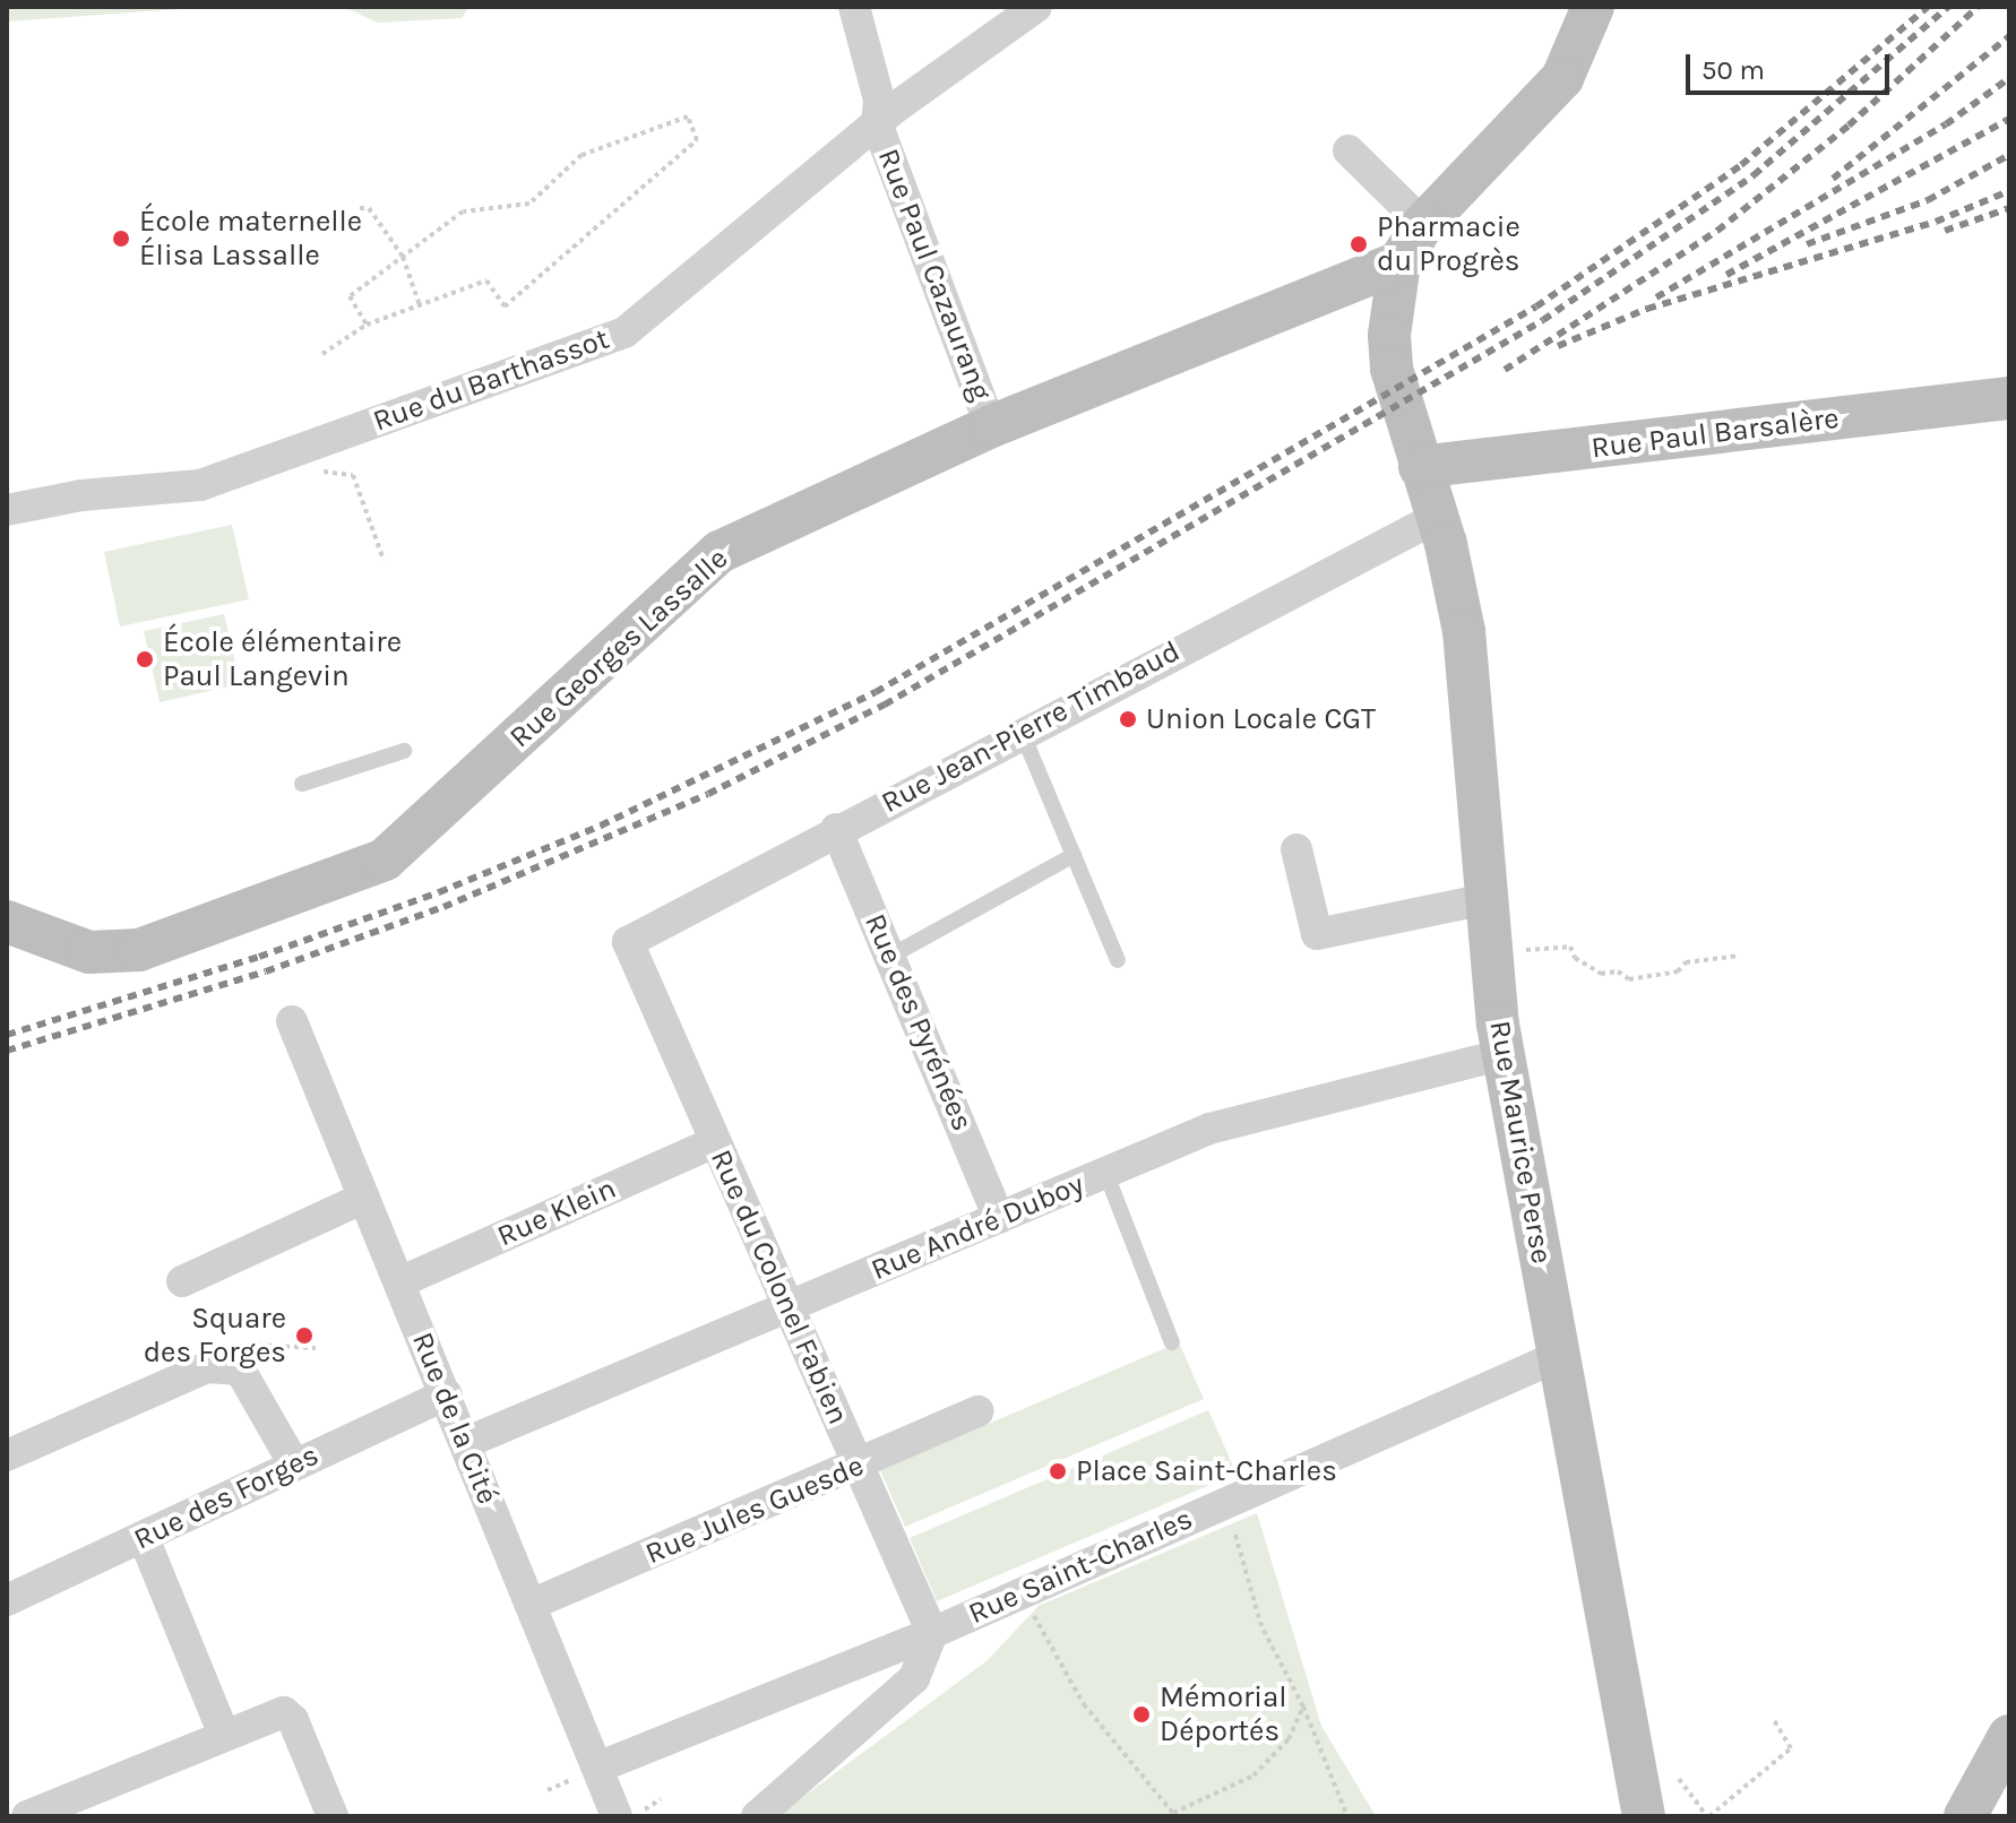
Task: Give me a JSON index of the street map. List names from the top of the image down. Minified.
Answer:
{"streets":{"street":["Rue Paul Cazaurang","Rue du Barthassot","Rue Paul Barsalère","Rue Georges Lassalle","Rue Jean-Pierre Timbaud","Rue des Pyrénées","Rue Maurice Perse","Rue Klein","Rue André Duboy","Rue du Colonel Fabien","Rue de la Cité","Rue des Forges","Rue Jules Guesde","Rue Saint-Charles"]},"crossings":[["Rue Paul Cazaurang","Rue du Barthassot"],["Rue Paul Cazaurang","Rue Georges Lassalle"],["Rue Paul Barsalère","Rue Maurice Perse"],["Rue Georges Lassalle","Rue Maurice Perse"],["Rue Jean-Pierre Timbaud","Rue des Pyrénées"],["Rue Jean-Pierre Timbaud","Rue Maurice Perse"],["Rue Jean-Pierre Timbaud","Rue du Colonel Fabien"],["Rue des Pyrénées","Rue André Duboy"],["Rue Maurice Perse","Rue André Duboy"],["Rue Maurice Perse","Rue Saint-Charles"],["Rue Klein","Rue du Colonel Fabien"],["Rue Klein","Rue de la Cité"],["Rue André Duboy","Rue du Colonel Fabien"],["Rue André Duboy","Rue de la Cité"],["Rue du Colonel Fabien","Rue Jules Guesde"],["Rue du Colonel Fabien","Rue Saint-Charles"],["Rue de la Cité","Rue des Forges"],["Rue de la Cité","Rue Jules Guesde"],["Rue de la Cité","Rue Saint-Charles"]],"places":["École maternelle Élisa Lassalle","Pharmacie du Progrès","École élémentaire Paul Langevin","Union Locale CGT","Square des Forges","Place Saint-Charles","Mémorial Déportés"],"scale_bar":"50 m"}
